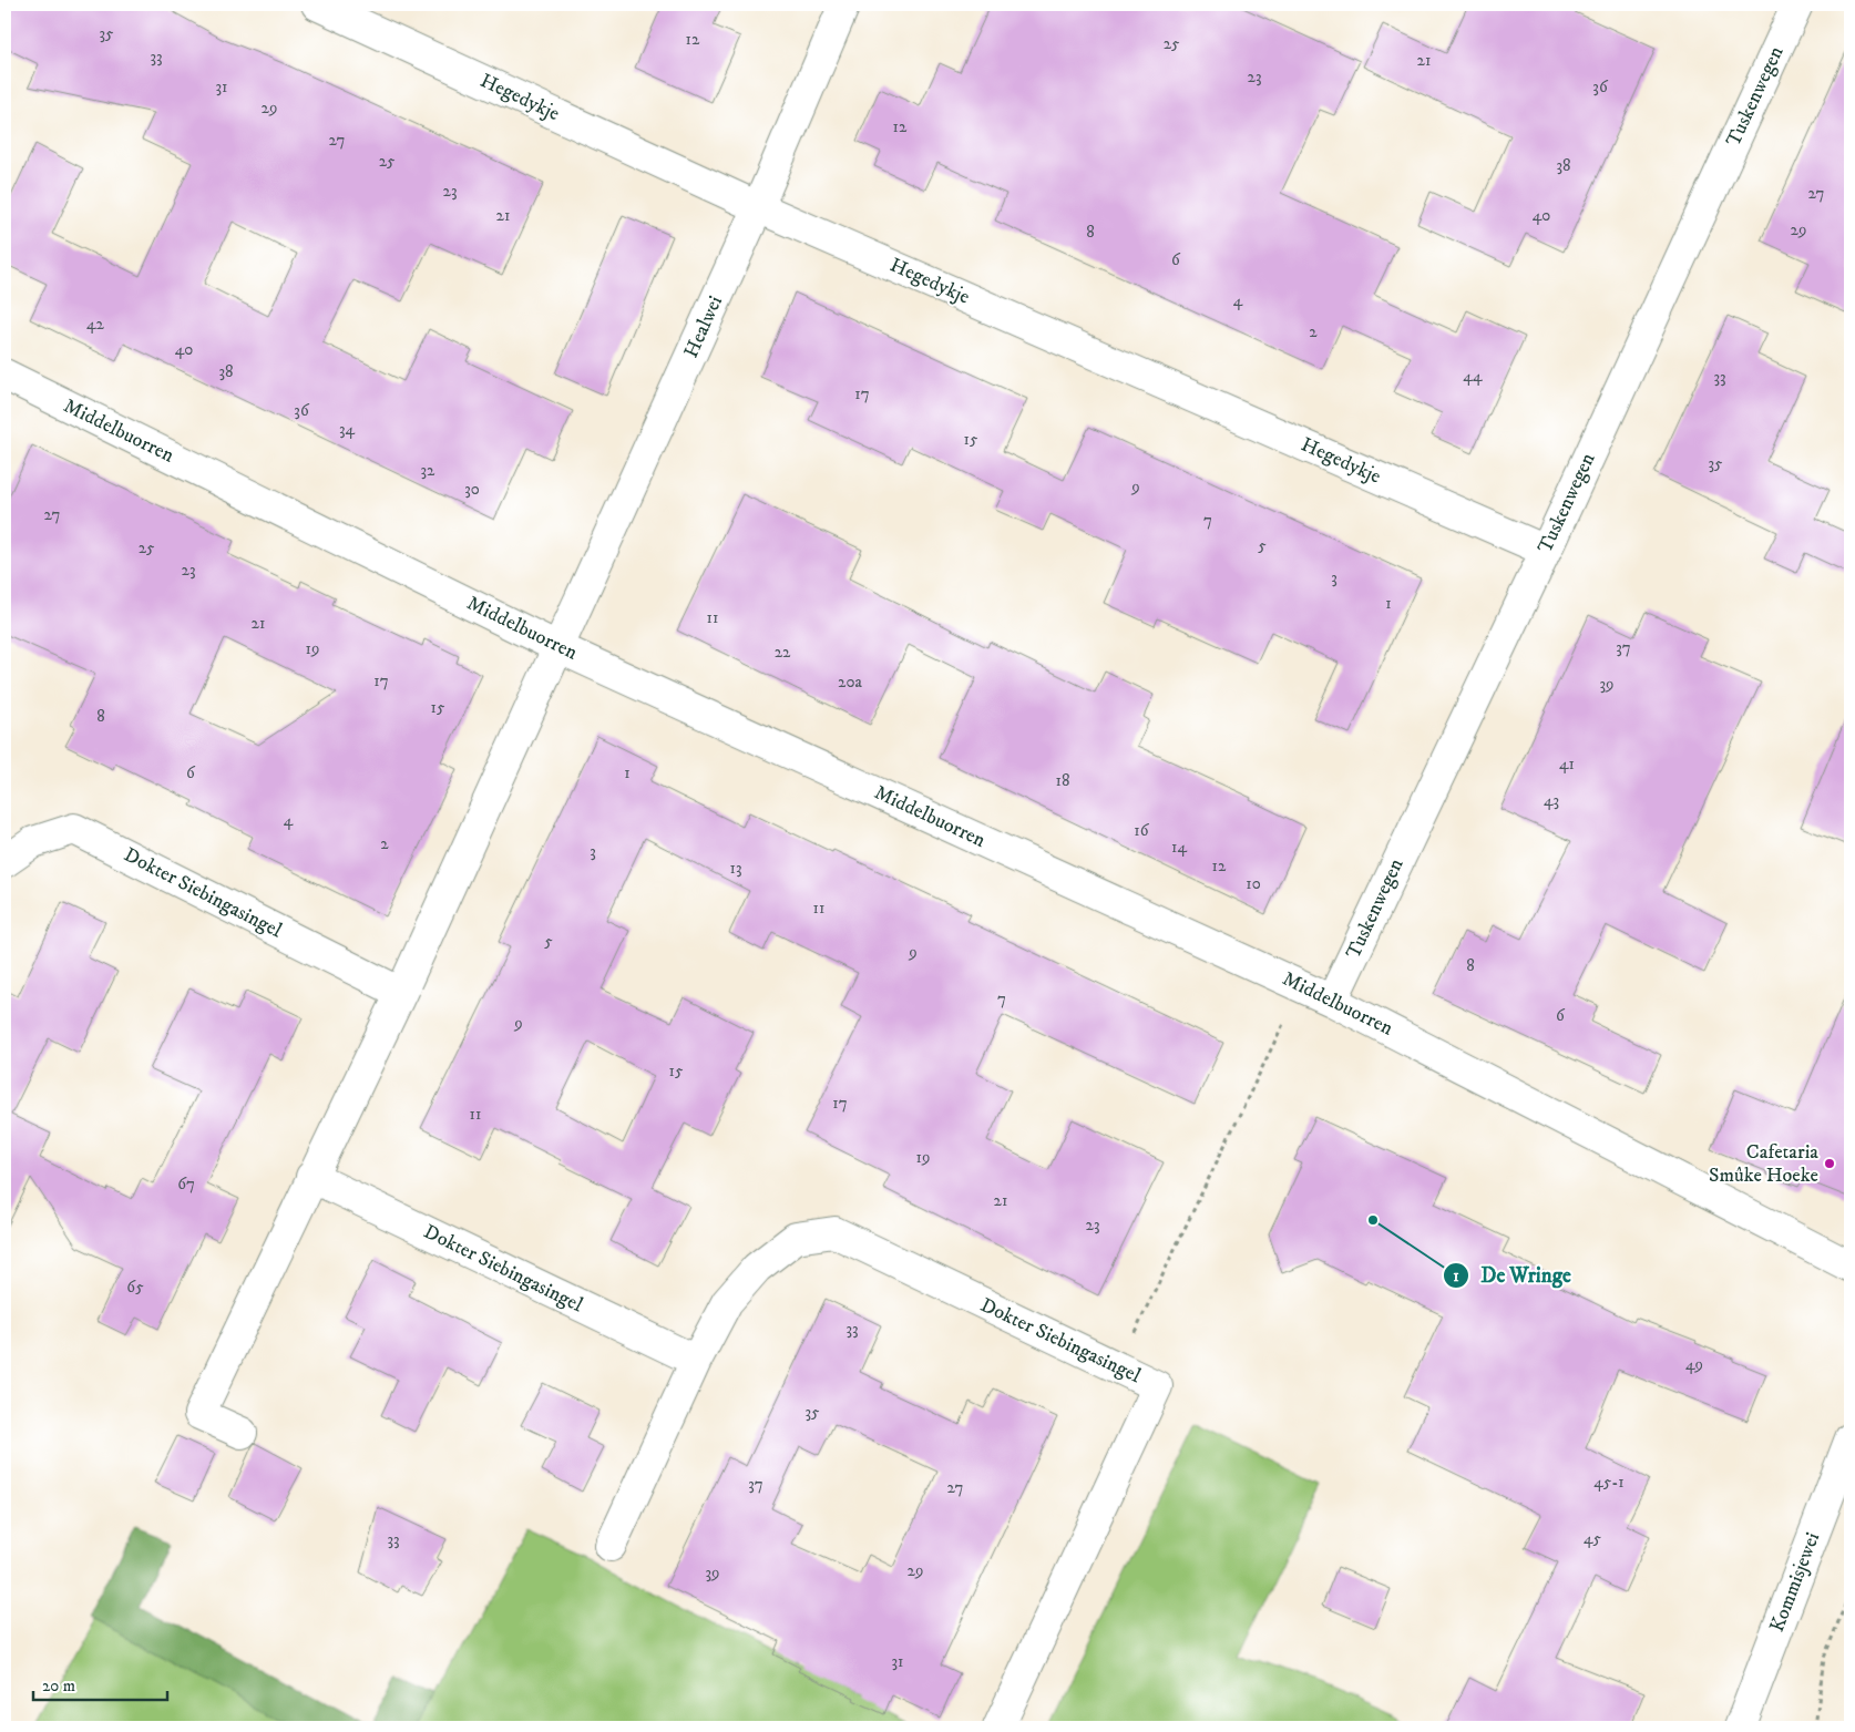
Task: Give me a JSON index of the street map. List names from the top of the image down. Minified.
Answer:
{"streets":{"street":["Tuskenwegen","Hegedykje","Healwei","Middelbuorren","Dokter Siebingasingel","Kommisjewei"]},"crossings":[["Tuskenwegen","Hegedykje"],["Tuskenwegen","Middelbuorren"],["Hegedykje","Healwei"],["Healwei","Middelbuorren"]],"places":["Cafetaria Smûke Hoeke","De Wringe"],"house_numbers":["35","12","25","33","21","23","31","36","29","12","27","25","38","23","27","21","40","29","8","6","4","42","2","40","38","44","33","17","36","34","15","35","32","9","30","27","7","5","25","23","3","1","11","21","37","19","22","17","20a","39","15","8","41","6","1","18","43","4","16","2","14","3","12","13","10","11","5","9","8","7","6","9","15","17","11","19","67","21","23","65","33","49","35","45-1","37","27","45","33","29","39","31"],"scale_bar":"20 m"}
